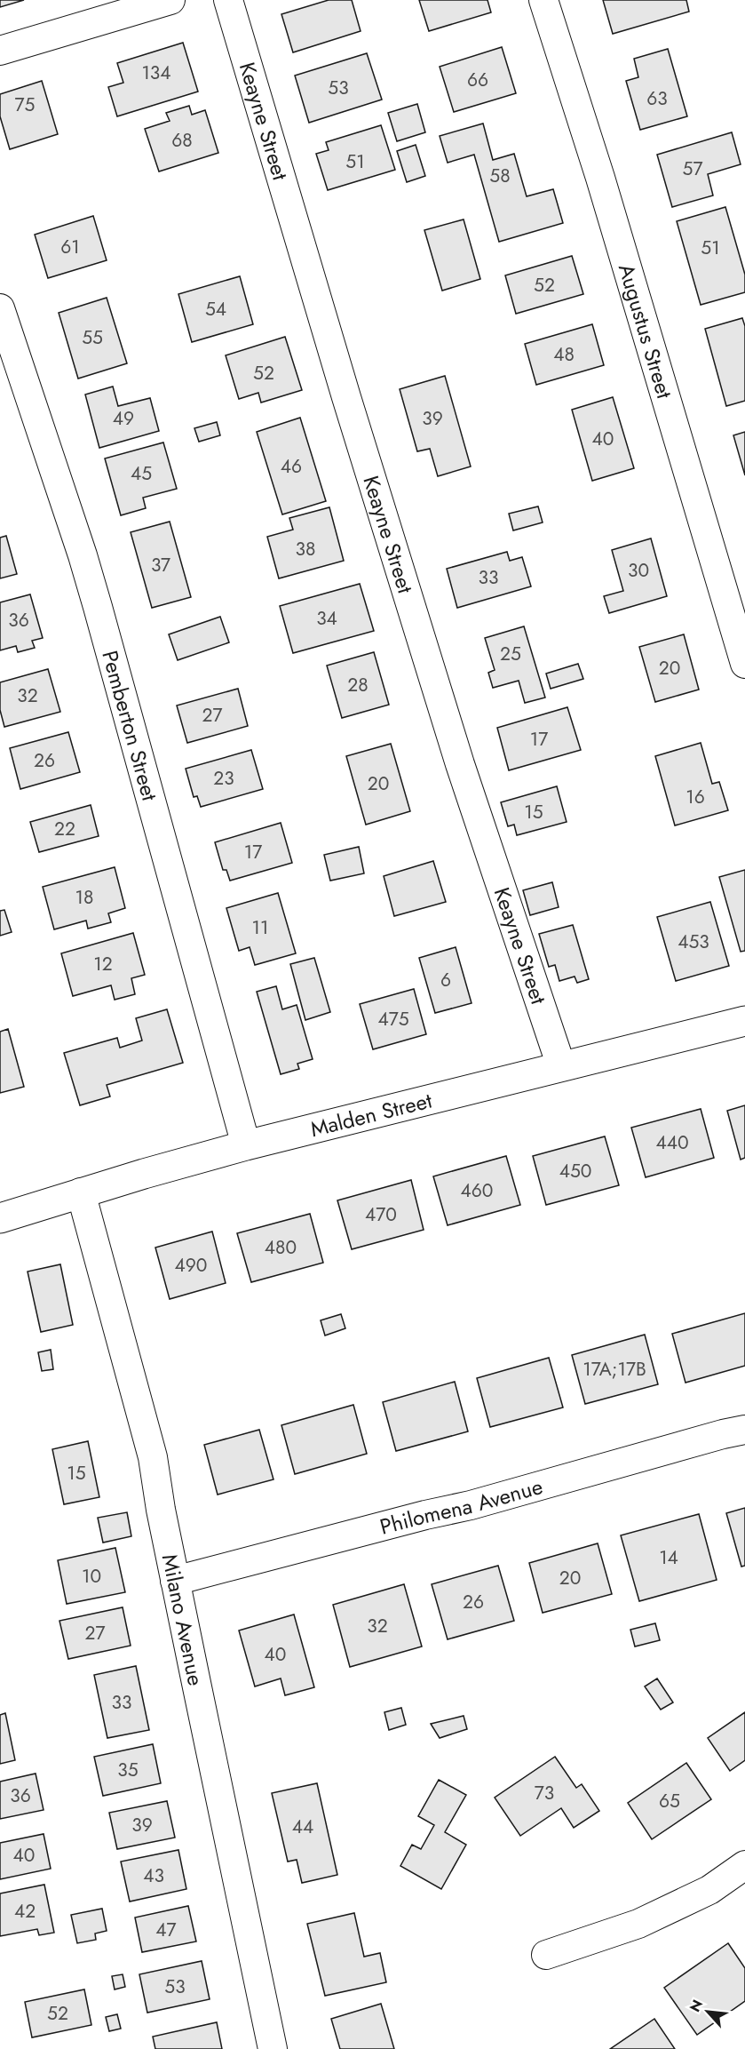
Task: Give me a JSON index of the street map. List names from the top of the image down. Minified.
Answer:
{"streets":{"street":["Keayne Street","Augustus Street","Pemberton Street","Malden Street","Philomena Avenue","Milano Avenue"]},"crossings":[["Keayne Street","Malden Street"],["Pemberton Street","Malden Street"],["Malden Street","Milano Avenue"],["Philomena Avenue","Milano Avenue"]],"house_numbers":["134","66","53","63","75","68","51","57","58","61","51","52","54","55","48","52","49","39","40","46","45","38","37","30","33","34","36","25","20","28","32","27","17","26","23","20","16","15","22","17","18","11","453","12","6","475","440","450","460","470","480","490","17A;17B","15","14","10","20","26","32","27","40","33","35","73","36","65","39","44","40","43","42","47","53","52"],"north":"top left"}
